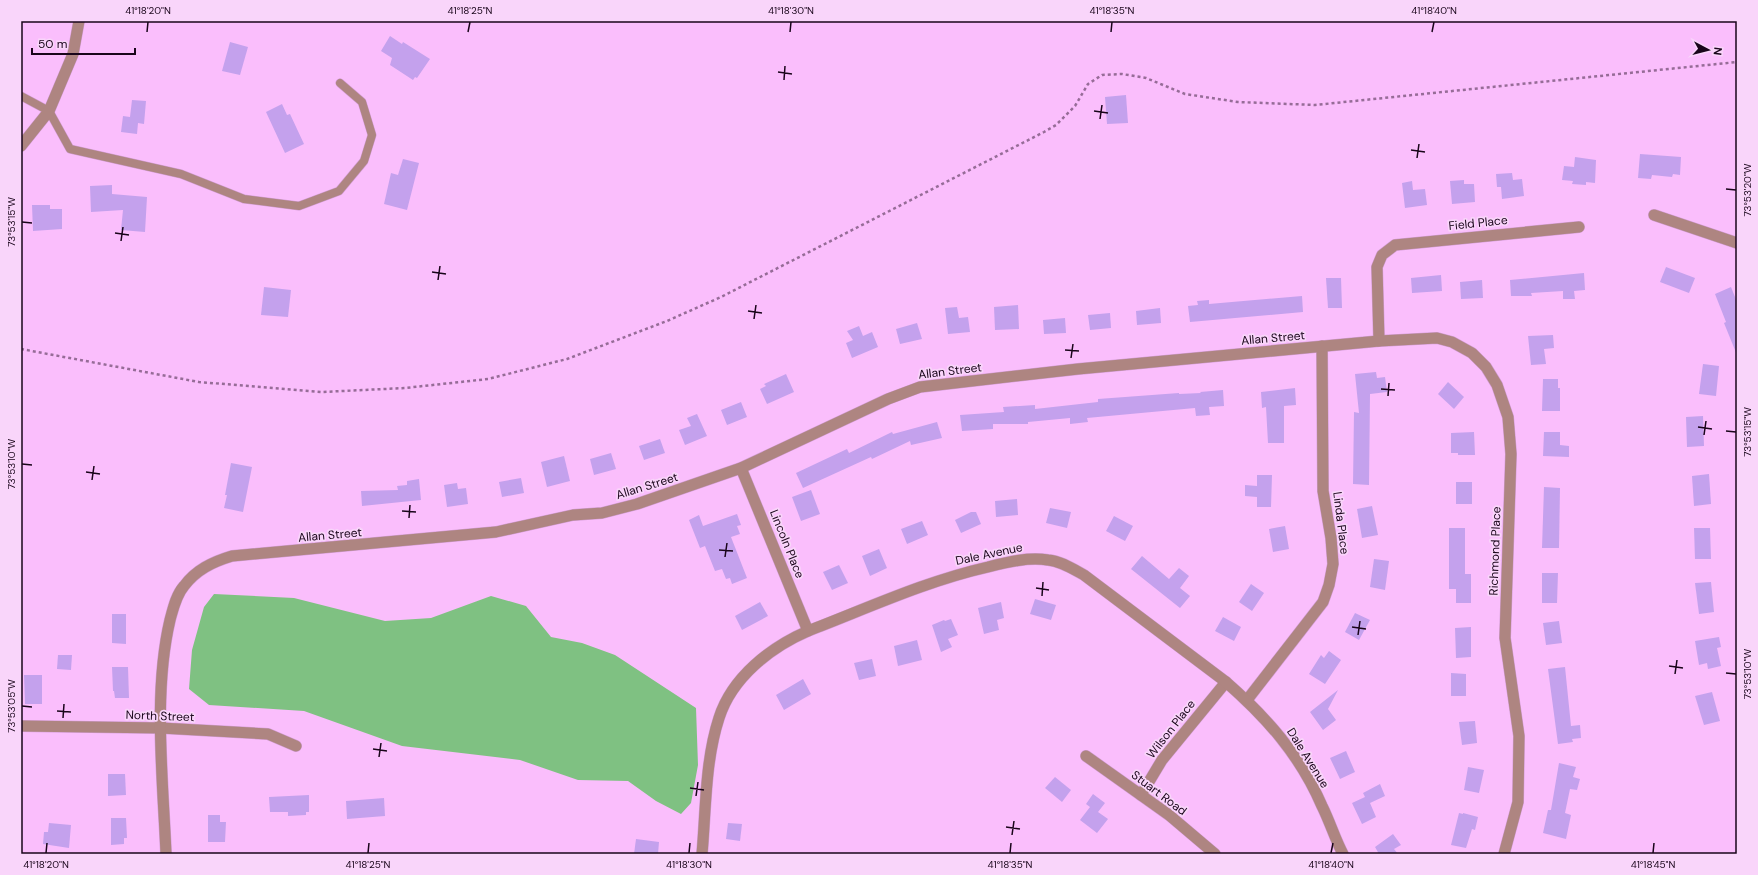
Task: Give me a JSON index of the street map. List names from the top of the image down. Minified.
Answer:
{"streets":{"street":["Field Place","Allan Street","Linda Place","Lincoln Place","Richmond Place","Dale Avenue","North Street","Wilson Place","Stuart Road"]},"crossings":[["Field Place","Allan Street"],["Field Place","Richmond Place"],["Allan Street","Linda Place"],["Allan Street","Lincoln Place"],["Allan Street","Richmond Place"],["Allan Street","North Street"],["Linda Place","Dale Avenue"],["Lincoln Place","Dale Avenue"],["Dale Avenue","Wilson Place"],["Wilson Place","Stuart Road"]],"scale_bar":"50 m","north":"right","coordinates":["41°18'20\"N","41°18'25\"N","41°18'30\"N","41°18'35\"N","41°18'40\"N","73°53'20\"W","73°53'15\"W","73°53'10\"W","73°53'05\"W","41°18'45\"N"]}
